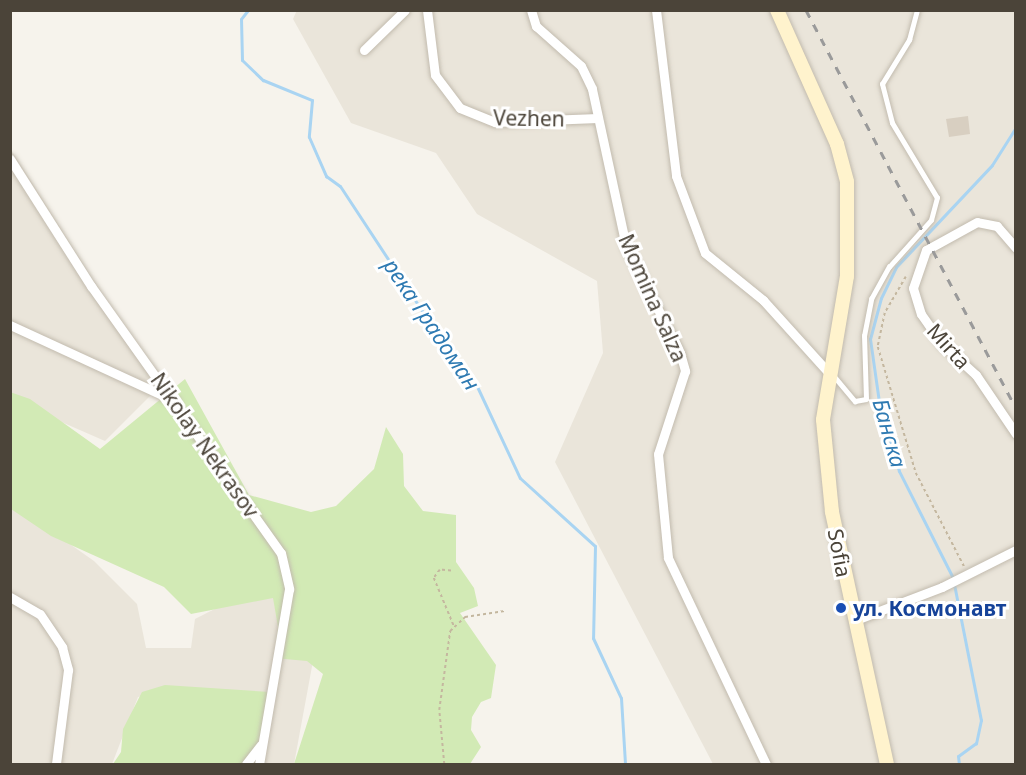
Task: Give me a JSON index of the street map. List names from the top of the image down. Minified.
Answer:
{"streets":{"street":["Vezhen","Momina Salza","Mirta","Nikolay Nekrasov","Sofia"]},"crossings":[["Vezhen","Momina Salza"]],"water":["река Градоман","Банска"],"places":["ул. Космонавт"]}
